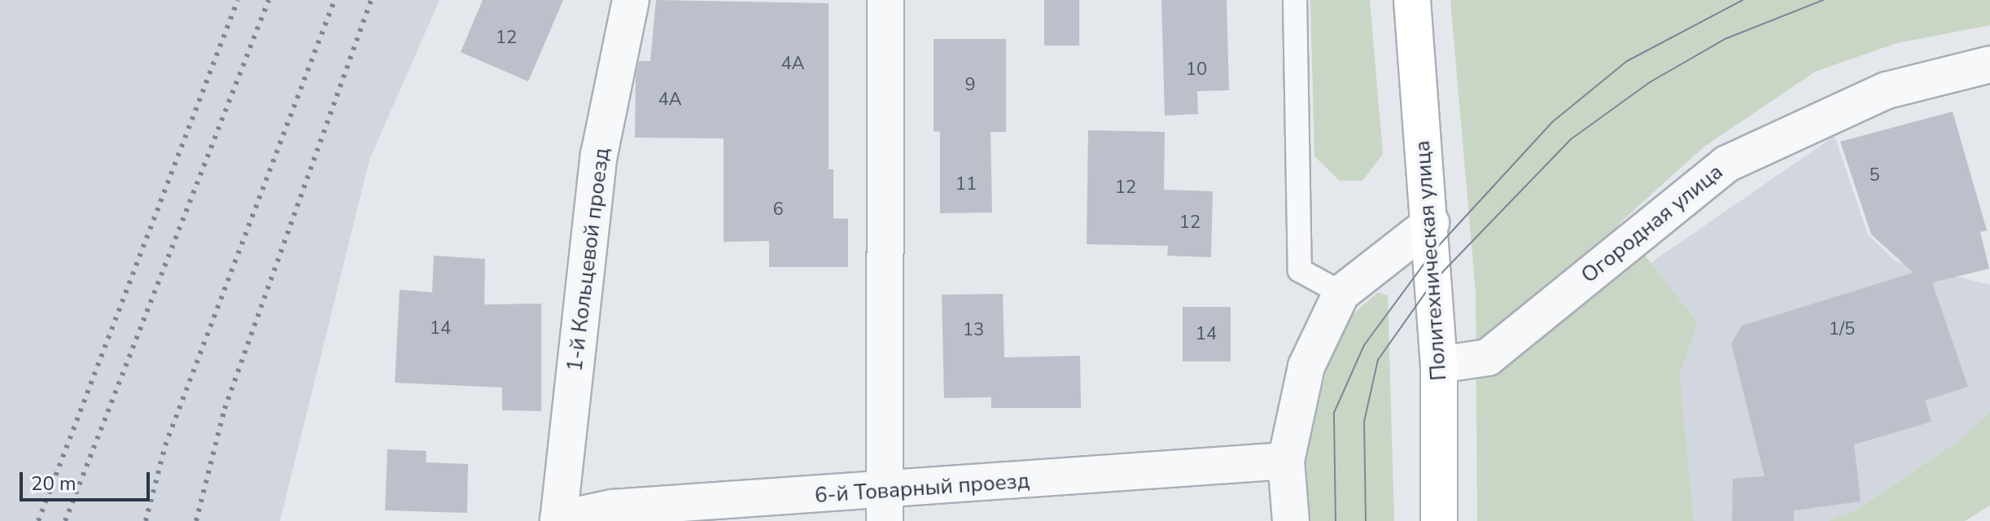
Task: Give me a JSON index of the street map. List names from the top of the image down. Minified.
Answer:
{"streets":{"main road":["Политехническая улица"],"street":["Огородная улица","1-й Кольцевой проезд","6-й Товарный проезд"]},"crossings":[["Огородная улица","Политехническая улица"],["1-й Кольцевой проезд","6-й Товарный проезд"]],"house_numbers":["12","4А","10","9","4А","5","11","12","6","12","14","1/5","13","14"],"scale_bar":"20 m"}
